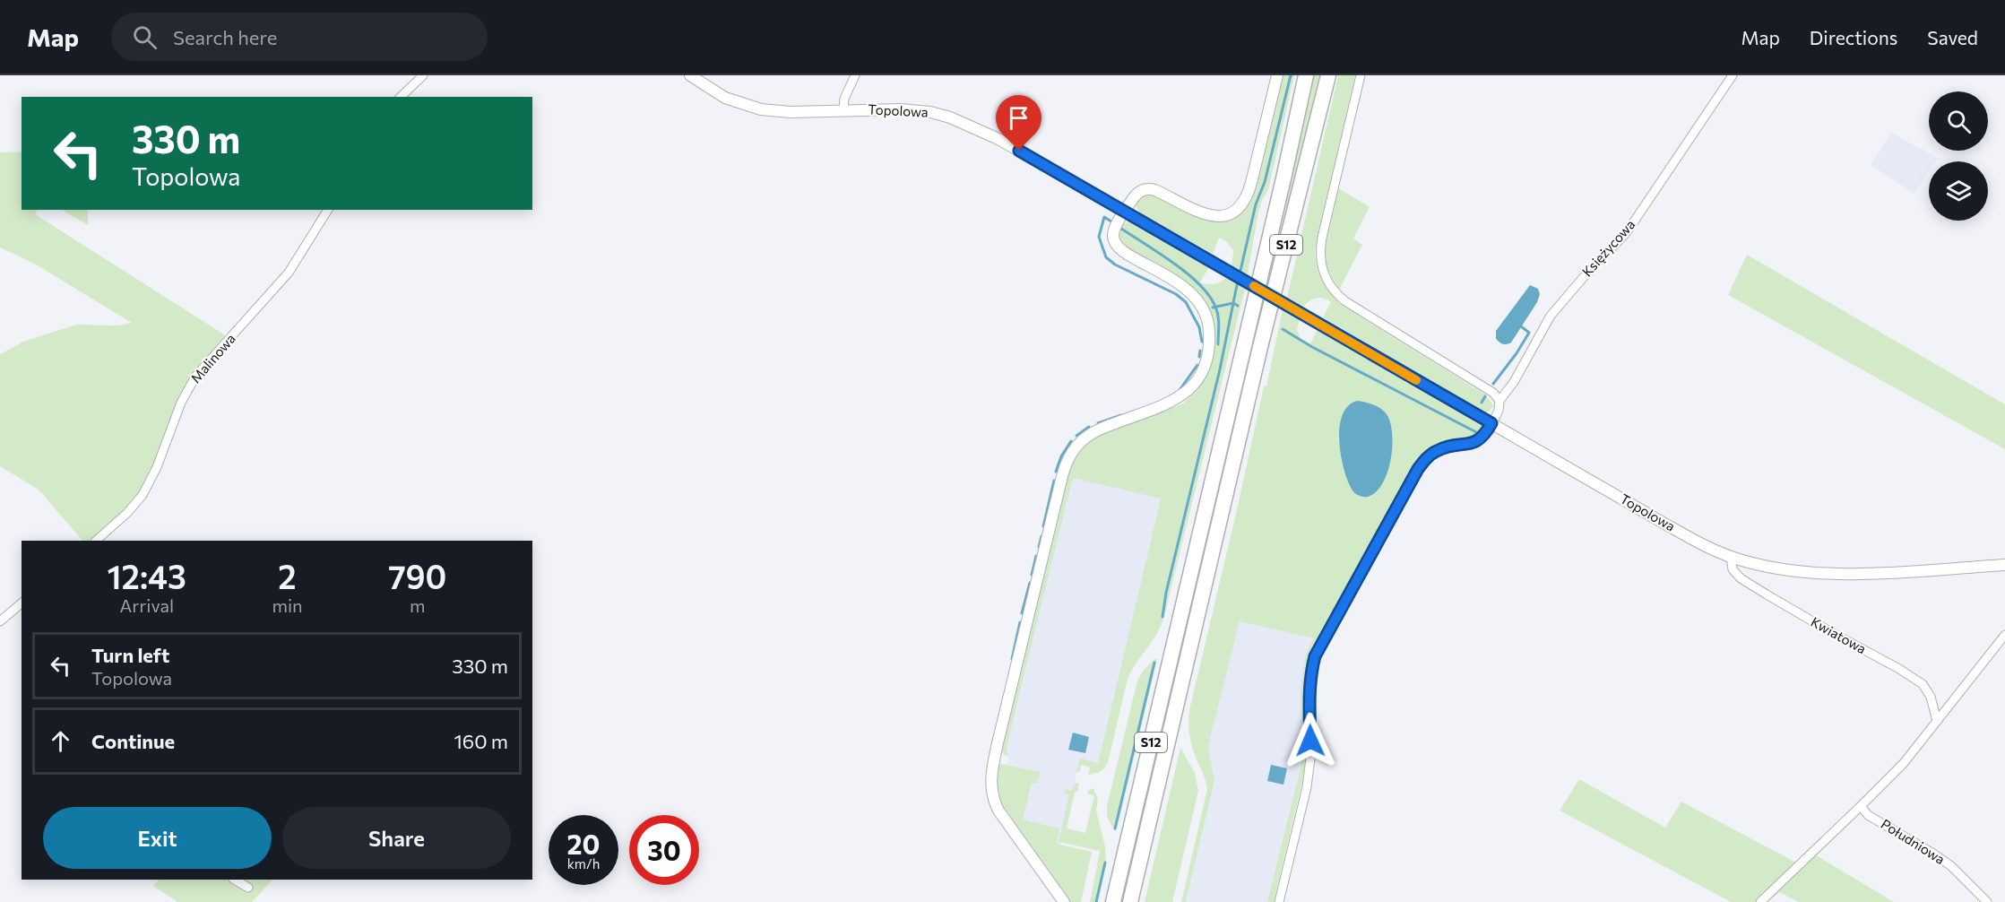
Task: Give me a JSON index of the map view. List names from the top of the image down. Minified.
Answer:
{"streets":{"highway":["S12"],"street":["Topolowa","Księżycowa","Malinowa","Kwiatowa","Południowa"]},"crossings":[["Topolowa","Księżycowa"],["Topolowa","Kwiatowa"]],"page":{"header":"Map","search":"Search here","nav":["Map","Directions","Saved"],"turn":["330 m","Topolowa"],"eta":["12:43","Arrival","2","min","790","m"],"list":[{"name":"Turn left","note":"Topolowa","value":"330 m"},{"name":"Continue","value":"160 m"}],"buttons":["Exit","Share"],"speed":"20 km/h","limit":"30"}}
